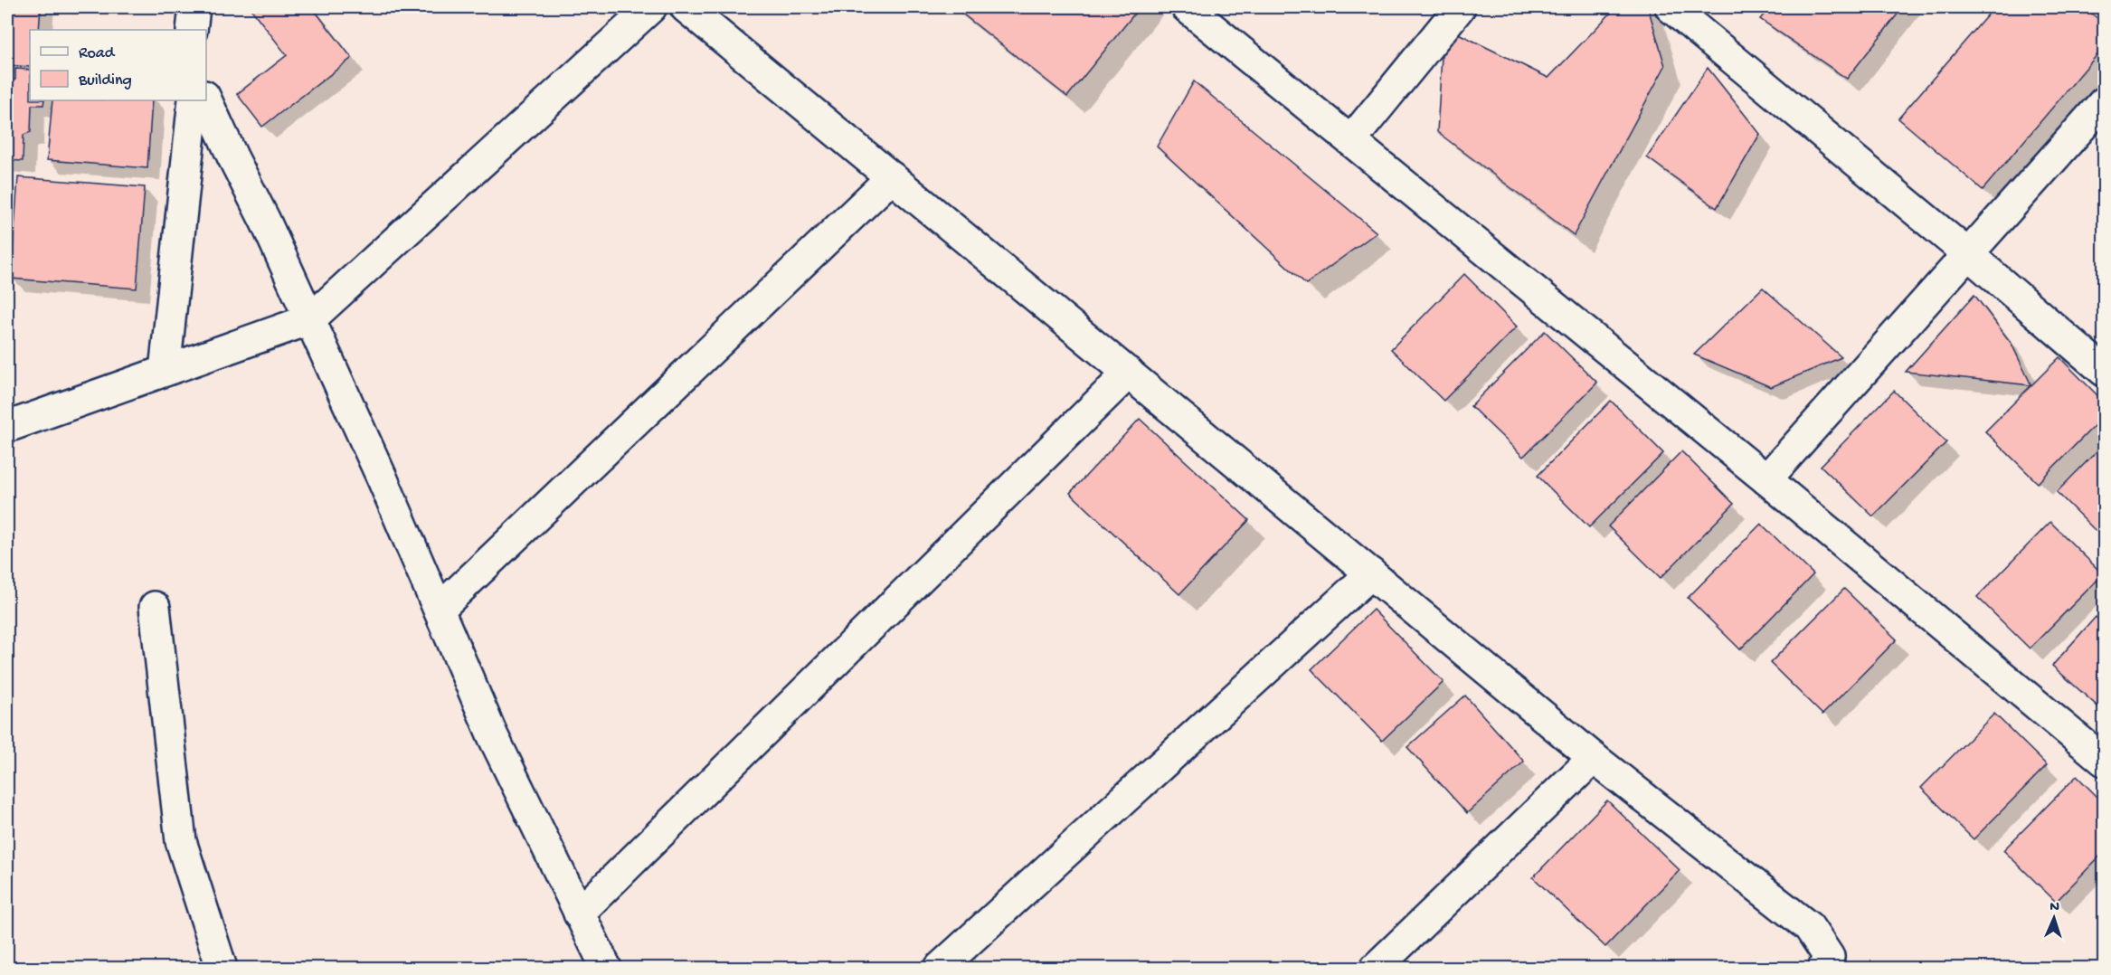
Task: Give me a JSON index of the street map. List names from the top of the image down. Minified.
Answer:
{"legend":["Road","Building"],"north":"top"}
